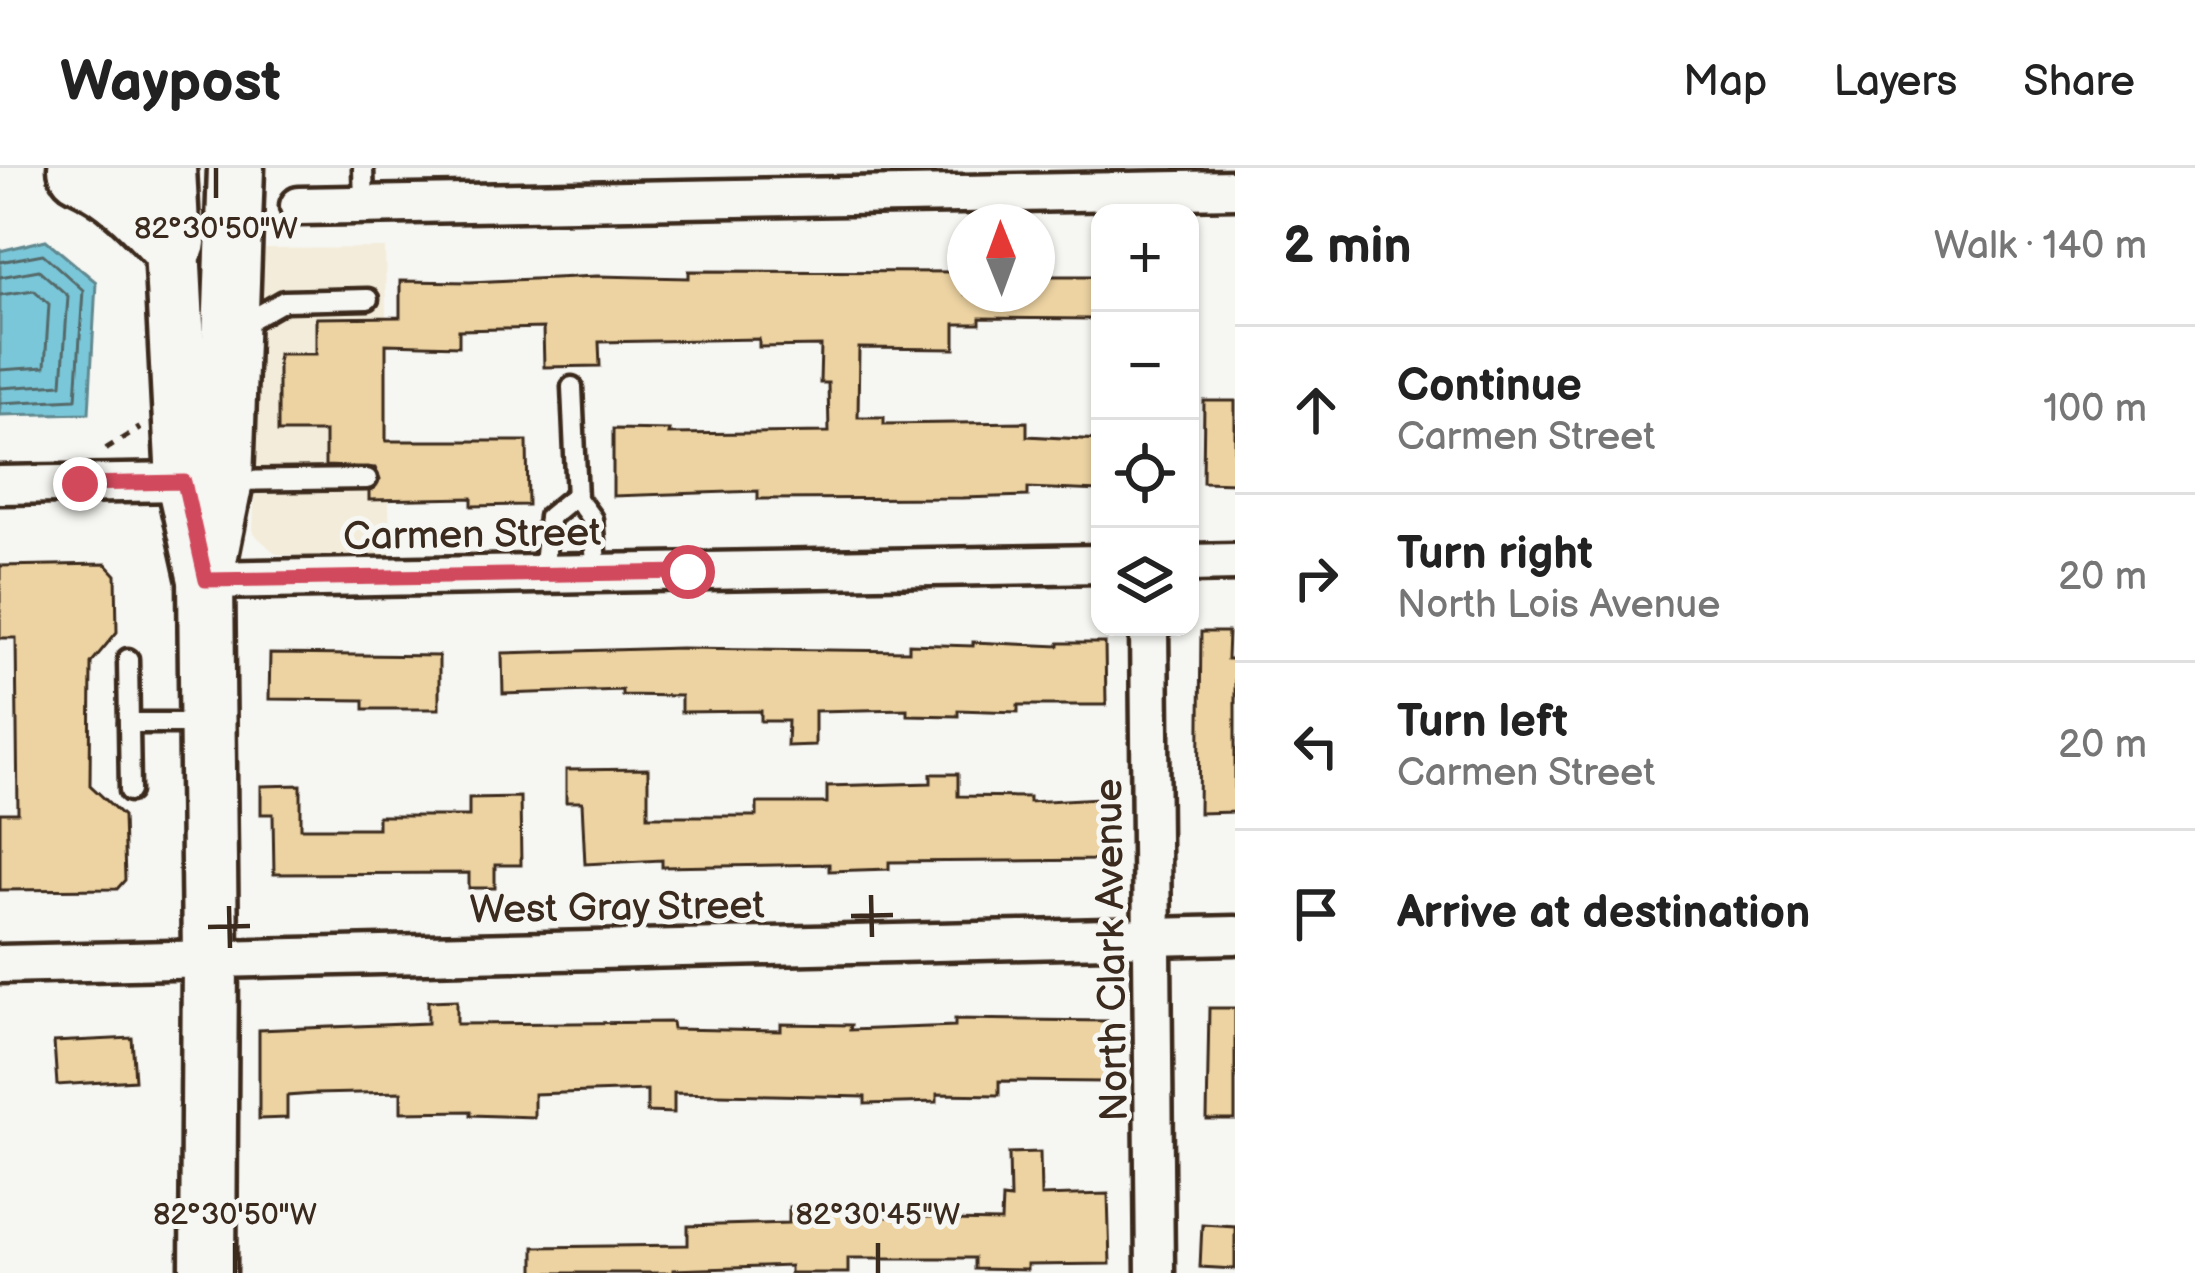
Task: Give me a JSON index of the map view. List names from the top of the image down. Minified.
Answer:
{"streets":{"street":["Carmen Street","West Gray Street","North Clark Avenue"]},"crossings":[["West Gray Street","North Clark Avenue"]],"north":"top","page":{"header":"Waypost","nav":["Map","Layers","Share"],"heading":["2 min","Walk · 140 m"],"map_buttons":["+","−"],"list":[["Continue","Carmen Street","100 m"],["Turn right","North Lois Avenue","20 m"],["Turn left","Carmen Street","20 m"],"Arrive at destination"]},"coordinates":["82°30'50\"W","82°30'45\"W"]}
